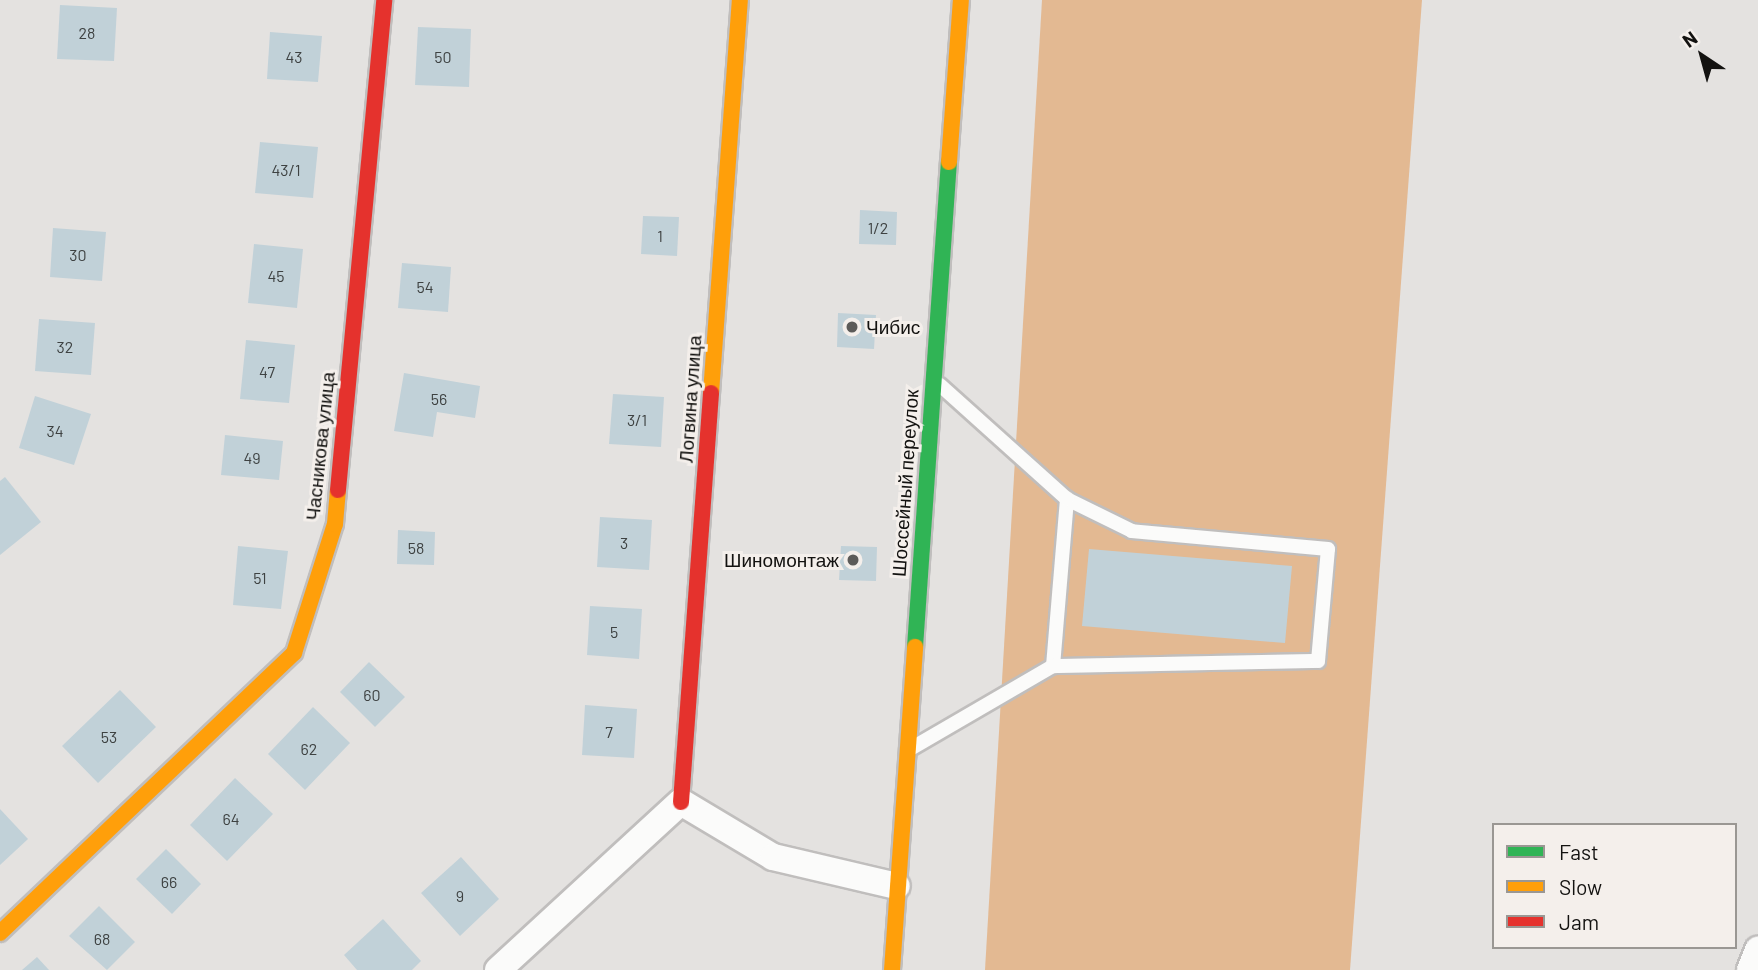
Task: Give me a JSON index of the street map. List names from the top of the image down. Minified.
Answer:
{"streets":{"street":["Логвина улица","Часникова улица","Шоссейный переулок"]},"places":["Чибис","Шиномонтаж"],"house_numbers":["28","43","50","43/1","1/2","1","30","45","54","32","47","56","3/1","34","49","3","58","51","5","60","7","53","62","64","66","9","68"],"legend":["Fast","Slow","Jam"],"north":"top left"}
